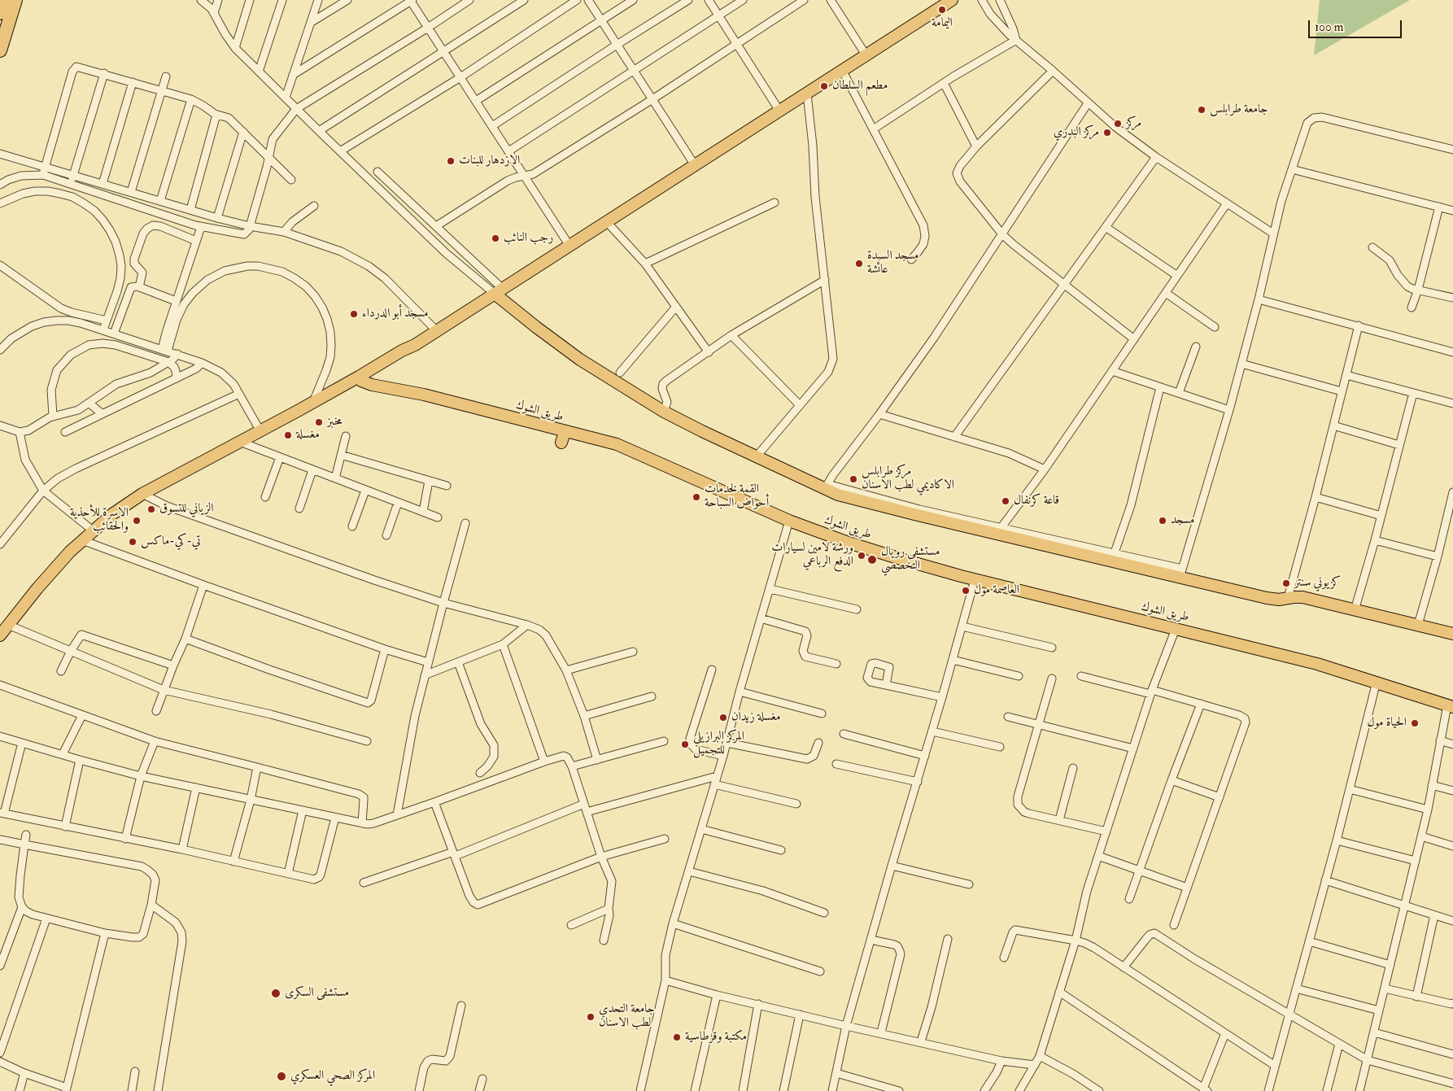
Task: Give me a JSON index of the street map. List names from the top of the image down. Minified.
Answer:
{"streets":{"main road":["طريق الشوك"]},"places":["اليمامة","مطعم السلطان","جامعة طرابلس","مركز","مركز البدري","الازدهار للبنات","رجب النائب","مسجد السيدة عائشة","مسجد أبو الدرداء","مخبز","مغسلة","مركز طرابلس الاكاديمي لطب الاسنان","القمة لخدمات أحواض السباحة","قاعة كرنفال","الزياني للتسوق","الاسرة للأحذية والحقائب","مسجد","تي-كي-ماكس","ورشة لامين لسيارات الدفع الرباعي","مستشفى رويال التخصصي","كزيوني سنتر","العاصمة مول","مغسلة زيدان","الحياة مول","المركز البرازيلي للتجميل","مستشفى السكرى","جامعة التحدي لطب الاسنان","مكتبة وقرطاسية","المركز الصحي العسكري"],"scale_bar":"100 m"}
